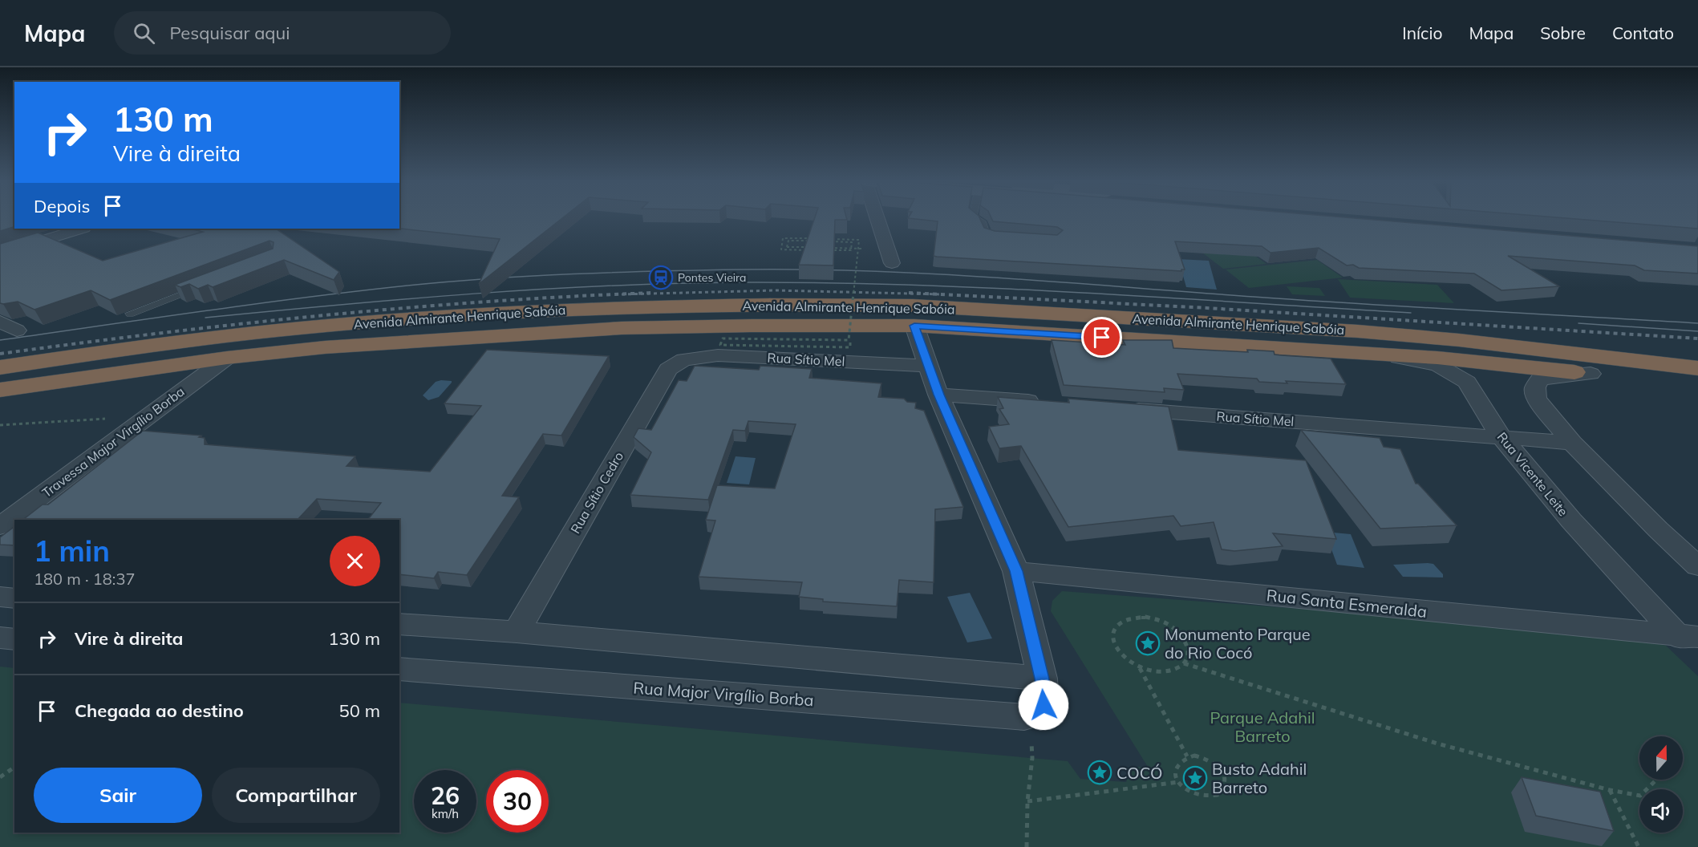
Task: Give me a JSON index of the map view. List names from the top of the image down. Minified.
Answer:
{"streets":{"highway":["Avenida Almirante Henrique Sabóia"],"street":["Rua Sítio Mel","Travessa Major Virgílio Borba","Rua Vicente Leite","Rua Sítio Cedro","Rua Santa Esmeralda","Rua Major Virgílio Borba"]},"crossings":[["Avenida Almirante Henrique Sabóia","Travessa Major Virgílio Borba"],["Avenida Almirante Henrique Sabóia","Rua Vicente Leite"],["Rua Sítio Mel","Rua Vicente Leite"],["Rua Sítio Mel","Rua Sítio Cedro"],["Rua Vicente Leite","Rua Santa Esmeralda"]],"parks":["Parque Adahil Barreto"],"places":{"station":["Pontes Vieira"],"place":["Monumento Parque do Rio Cocó","COCÓ","Busto Adahil Barreto"]},"north":"top","page":{"header":"Mapa","search":"Pesquisar aqui","nav":["Início","Mapa","Sobre","Contato"],"turn":["130 m","Vire à direita"],"then":"Depois","heading":["1 min","180 m · 18:37"],"list":[{"name":"Vire à direita","value":"130 m"},{"name":"Chegada ao destino","value":"50 m"}],"buttons":["Sair","Compartilhar"],"speed":"26 km/h","limit":"30"}}
